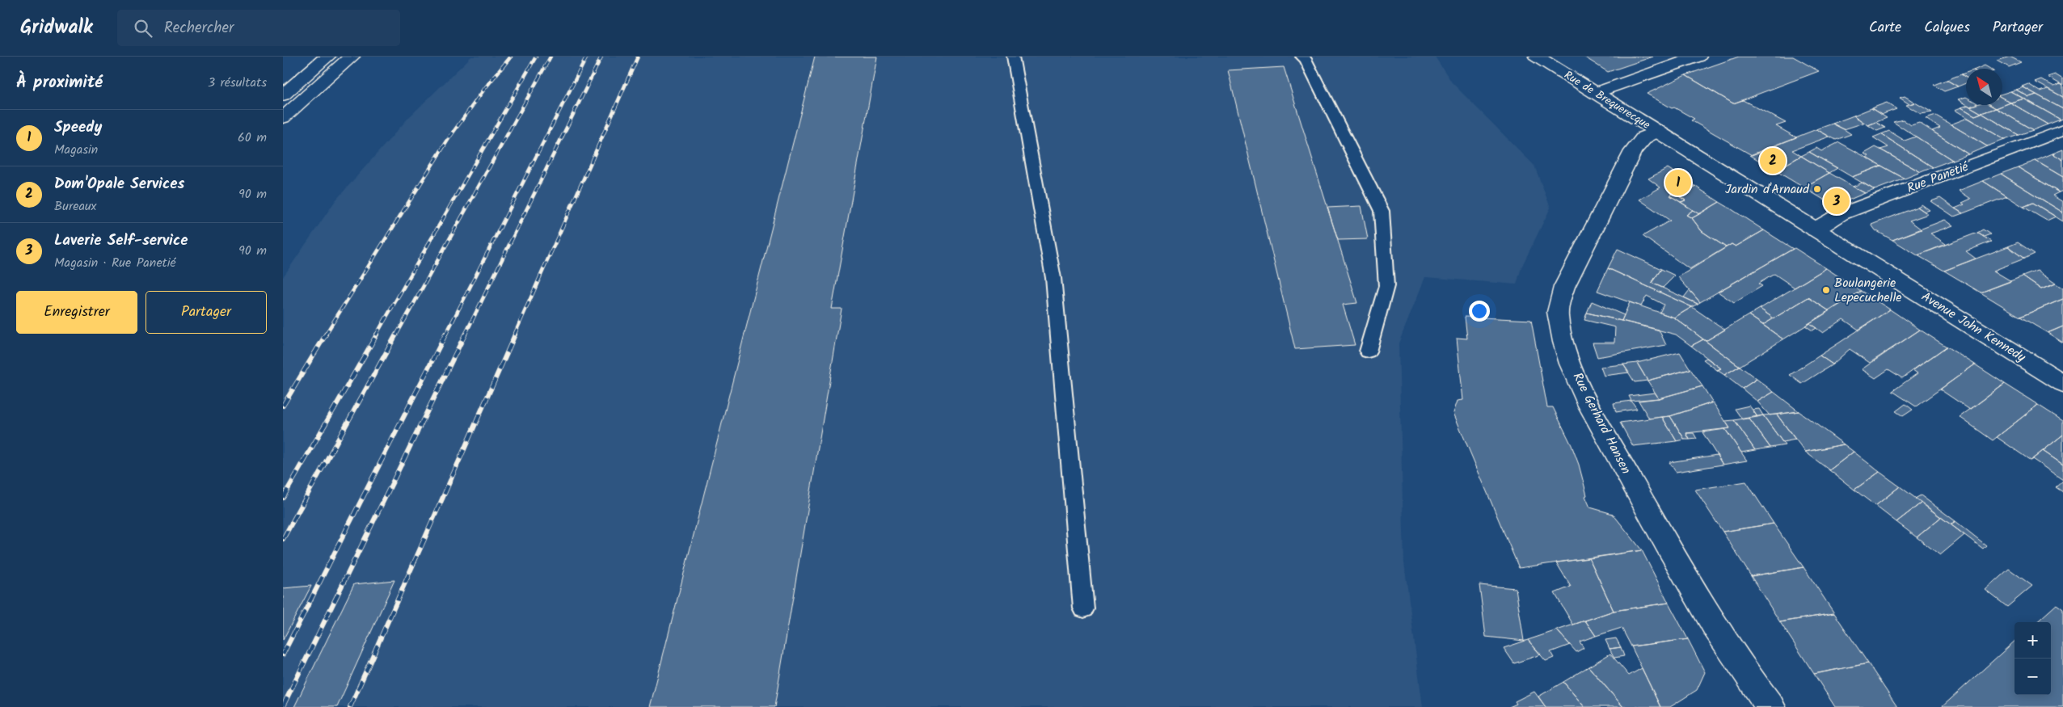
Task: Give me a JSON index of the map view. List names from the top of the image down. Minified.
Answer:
{"streets":{"street":["Rue de Brequerecque","Rue Panetié","Avenue John Kennedy","Rue Gerhard Hansen"]},"crossings":[["Rue de Brequerecque","Avenue John Kennedy"],["Rue de Brequerecque","Rue Gerhard Hansen"],["Rue Panetié","Avenue John Kennedy"],["Avenue John Kennedy","Rue Gerhard Hansen"]],"places":["Jardin d'Arnaud","Boulangerie Lepecuchelle"],"north":"top left","page":{"header":"Gridwalk","search":"Rechercher","nav":["Carte","Calques","Partager"],"heading":["À proximité","3 résultats"],"list":[{"mark":"1","name":"Speedy","note":"Magasin","value":"60 m"},{"mark":"2","name":"Dom'Opale Services","note":"Bureaux","value":"90 m"},{"mark":"3","name":"Laverie Self-service","note":"Magasin · Rue Panetié","value":"90 m"}],"pins":["2","1","3"],"buttons":["Enregistrer","Partager"],"map_buttons":["+","−"]}}
